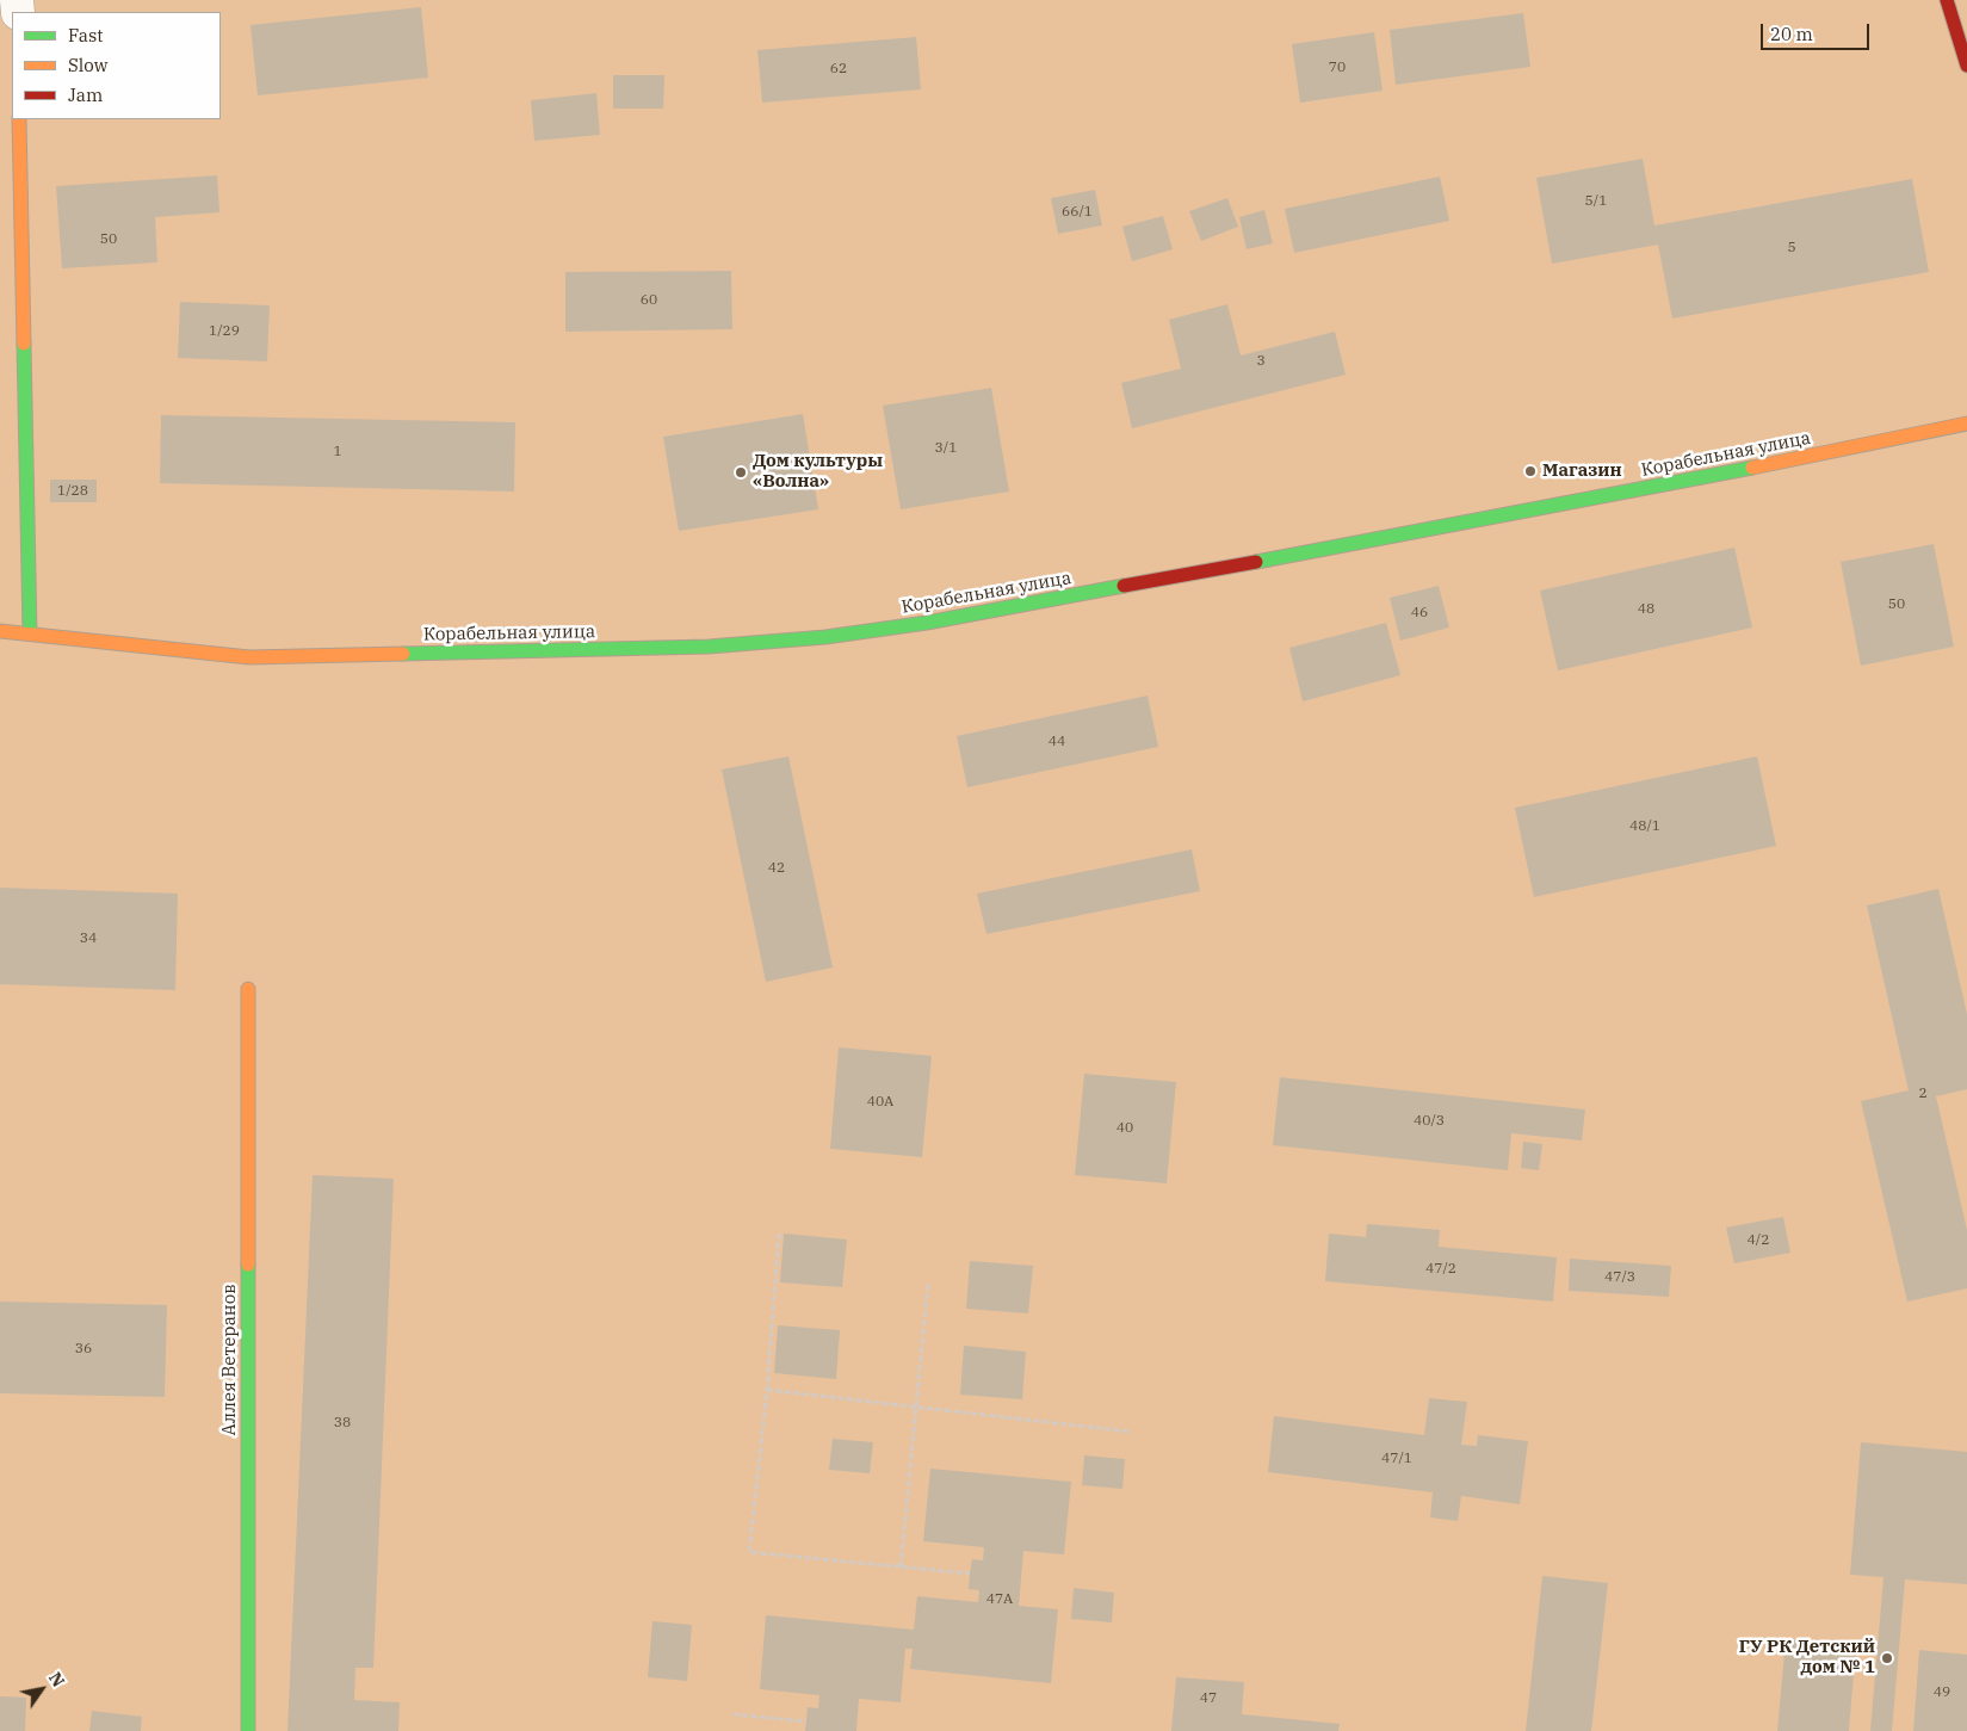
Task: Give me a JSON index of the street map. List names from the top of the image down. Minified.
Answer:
{"streets":{"street":["Корабельная улица","Аллея Ветеранов"]},"places":["Магазин","Дом культуры «Волна»","ГУ РК Детский дом № 1"],"house_numbers":["70","62","5/1","66/1","50","5","60","1/29","3","3/1","1","1/28","50","48","46","44","48/1","42","34","2","40А","40/3","40","4/2","47/2","47/3","36","38","47/1","47А","49","47"],"legend":["Fast","Slow","Jam"],"scale_bar":"20 m","north":"top right"}
